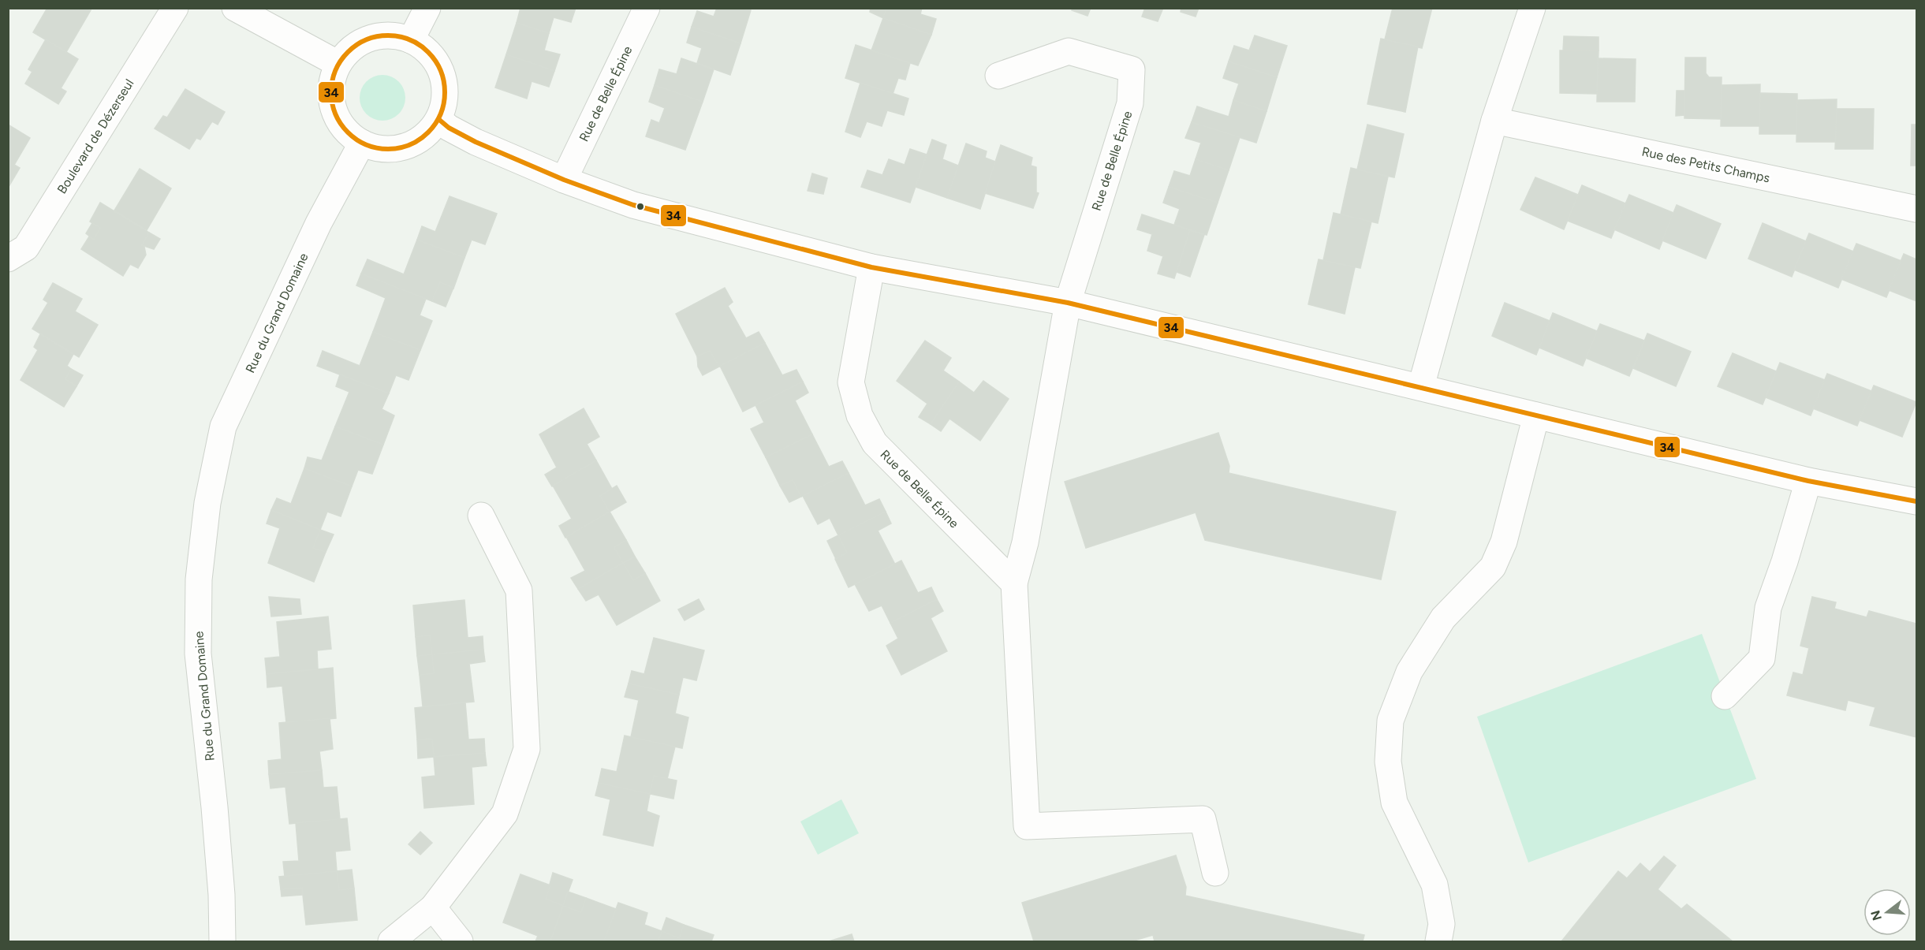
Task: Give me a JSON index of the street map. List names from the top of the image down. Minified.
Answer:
{"streets":{"street":["Rue de Belle Épine","Boulevard de Dézerseul","Rue des Petits Champs","Rue du Grand Domaine"]},"lines":["transit line 34"],"north":"left"}
